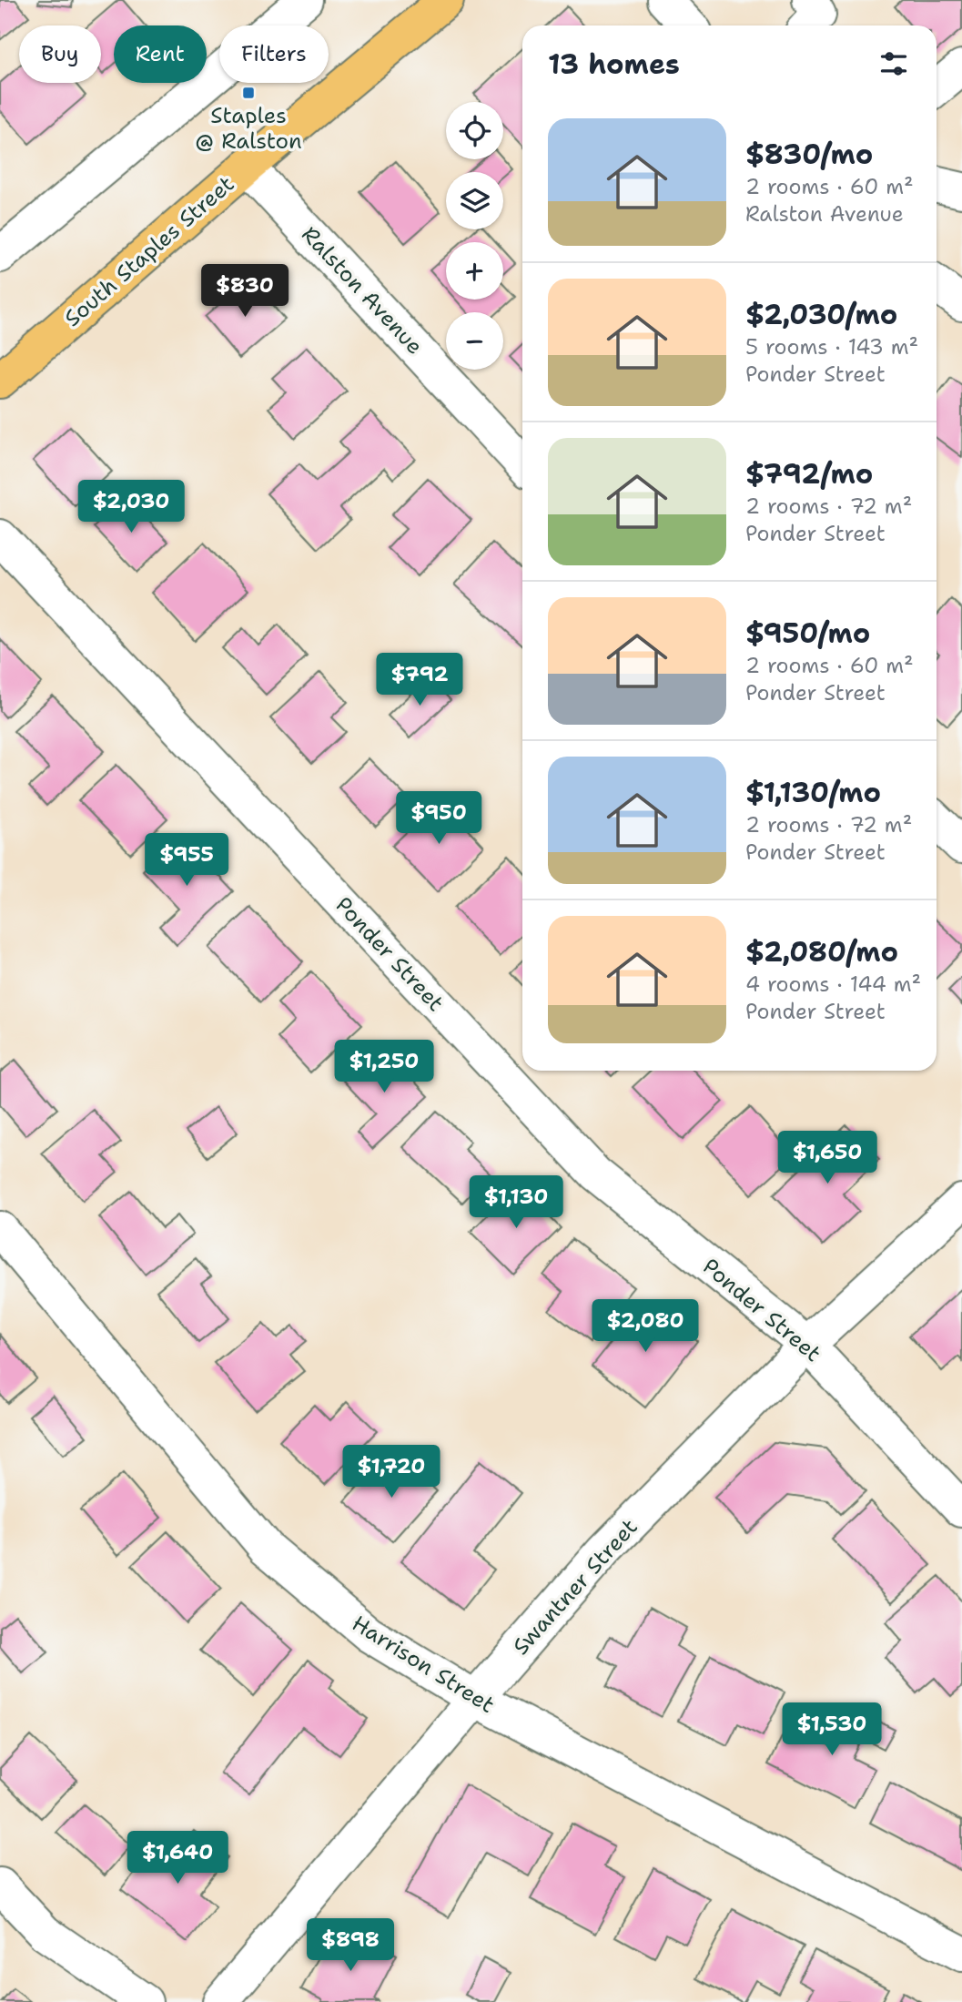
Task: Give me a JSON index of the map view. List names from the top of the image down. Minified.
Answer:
{"streets":{"main road":["South Staples Street"],"street":["Ralston Avenue","Ponder Street","Swantner Street","Harrison Street"]},"crossings":[["South Staples Street","Ralston Avenue"],["Ponder Street","Swantner Street"],["Swantner Street","Harrison Street"]],"places":{"transit":["Staples @ Ralston"]},"page":{"chip":["Buy","Rent","Filters"],"heading":"13 homes","map_buttons":["+","−"],"list":[{"name":"$830/mo","note":"2 rooms · 60 m² · Ralston Avenue"},{"name":"$2,030/mo","note":"5 rooms · 143 m² · Ponder Street"},{"name":"$792/mo","note":"2 rooms · 72 m² · Ponder Street"},{"name":"$950/mo","note":"2 rooms · 60 m² · Ponder Street"},{"name":"$1,130/mo","note":"2 rooms · 72 m² · Ponder Street"},{"name":"$2,080/mo","note":"4 rooms · 144 m² · Ponder Street"}],"price":["$830","$2,030","$792","$950","$955","$1,250","$1,650","$1,130","$2,080","$1,720","$1,530","$1,640","$898"]}}
